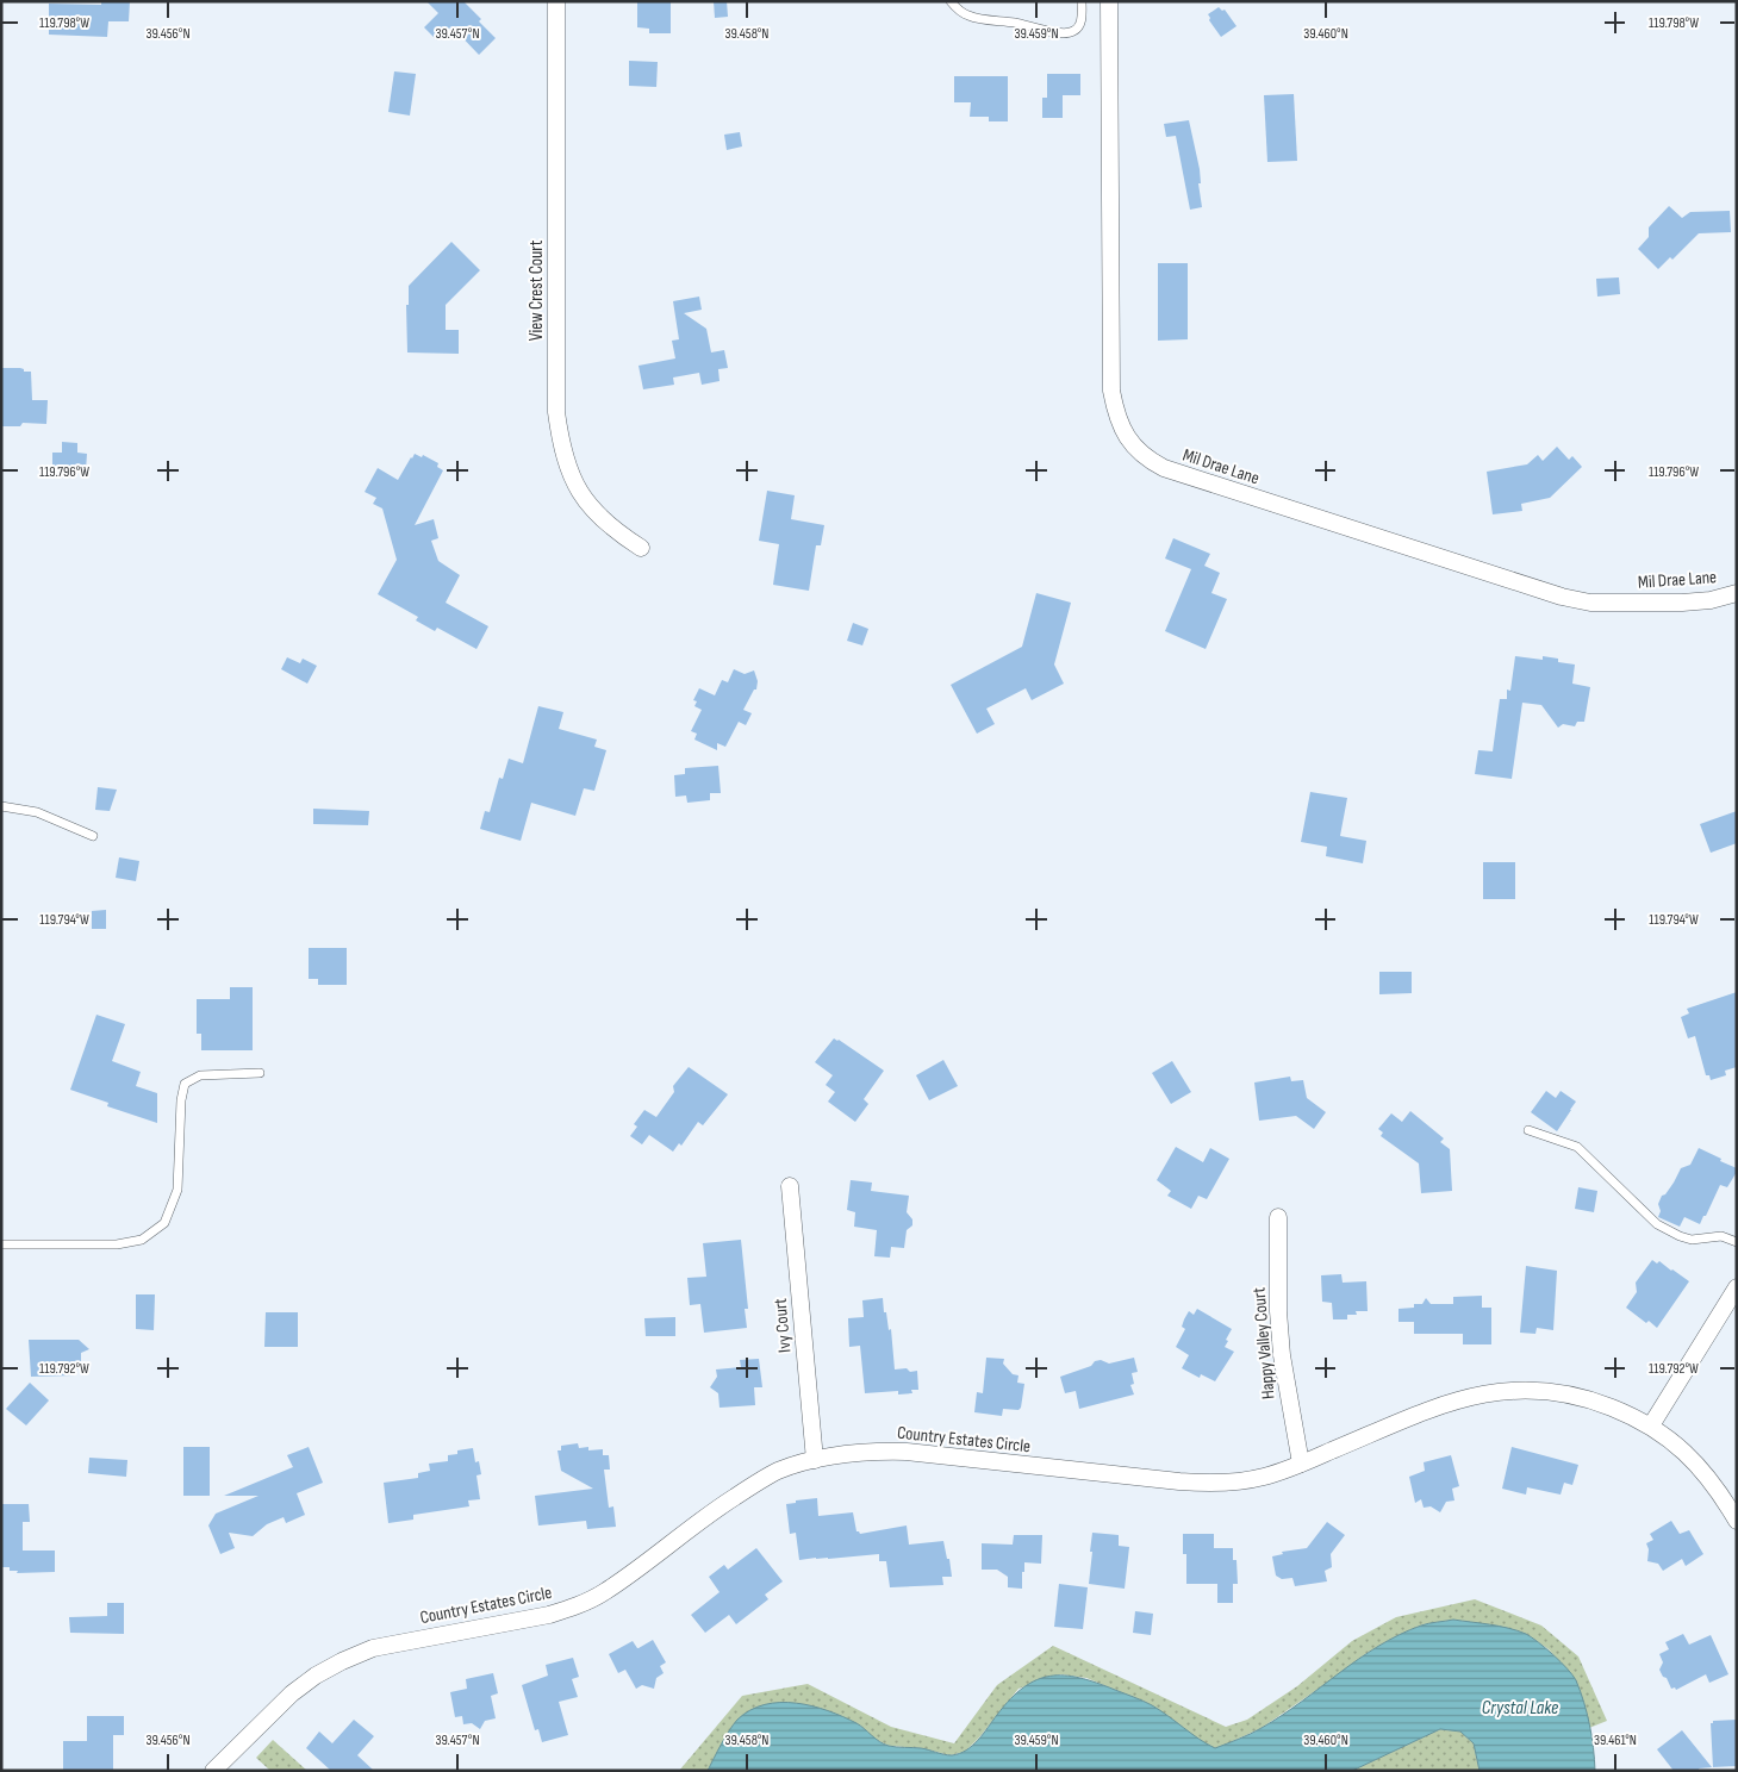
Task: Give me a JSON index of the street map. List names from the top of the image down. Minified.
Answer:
{"streets":{"street":["View Crest Court","Mil Drae Lane","Ivy Court","Happy Valley Court","Country Estates Circle"]},"crossings":[["Ivy Court","Country Estates Circle"],["Happy Valley Court","Country Estates Circle"]],"water":["Crystal Lake"],"coordinates":["119.798°W","39.456°N","39.457°N","39.458°N","39.459°N","39.460°N","119.796°W","119.794°W","119.792°W","39.461°N"]}
